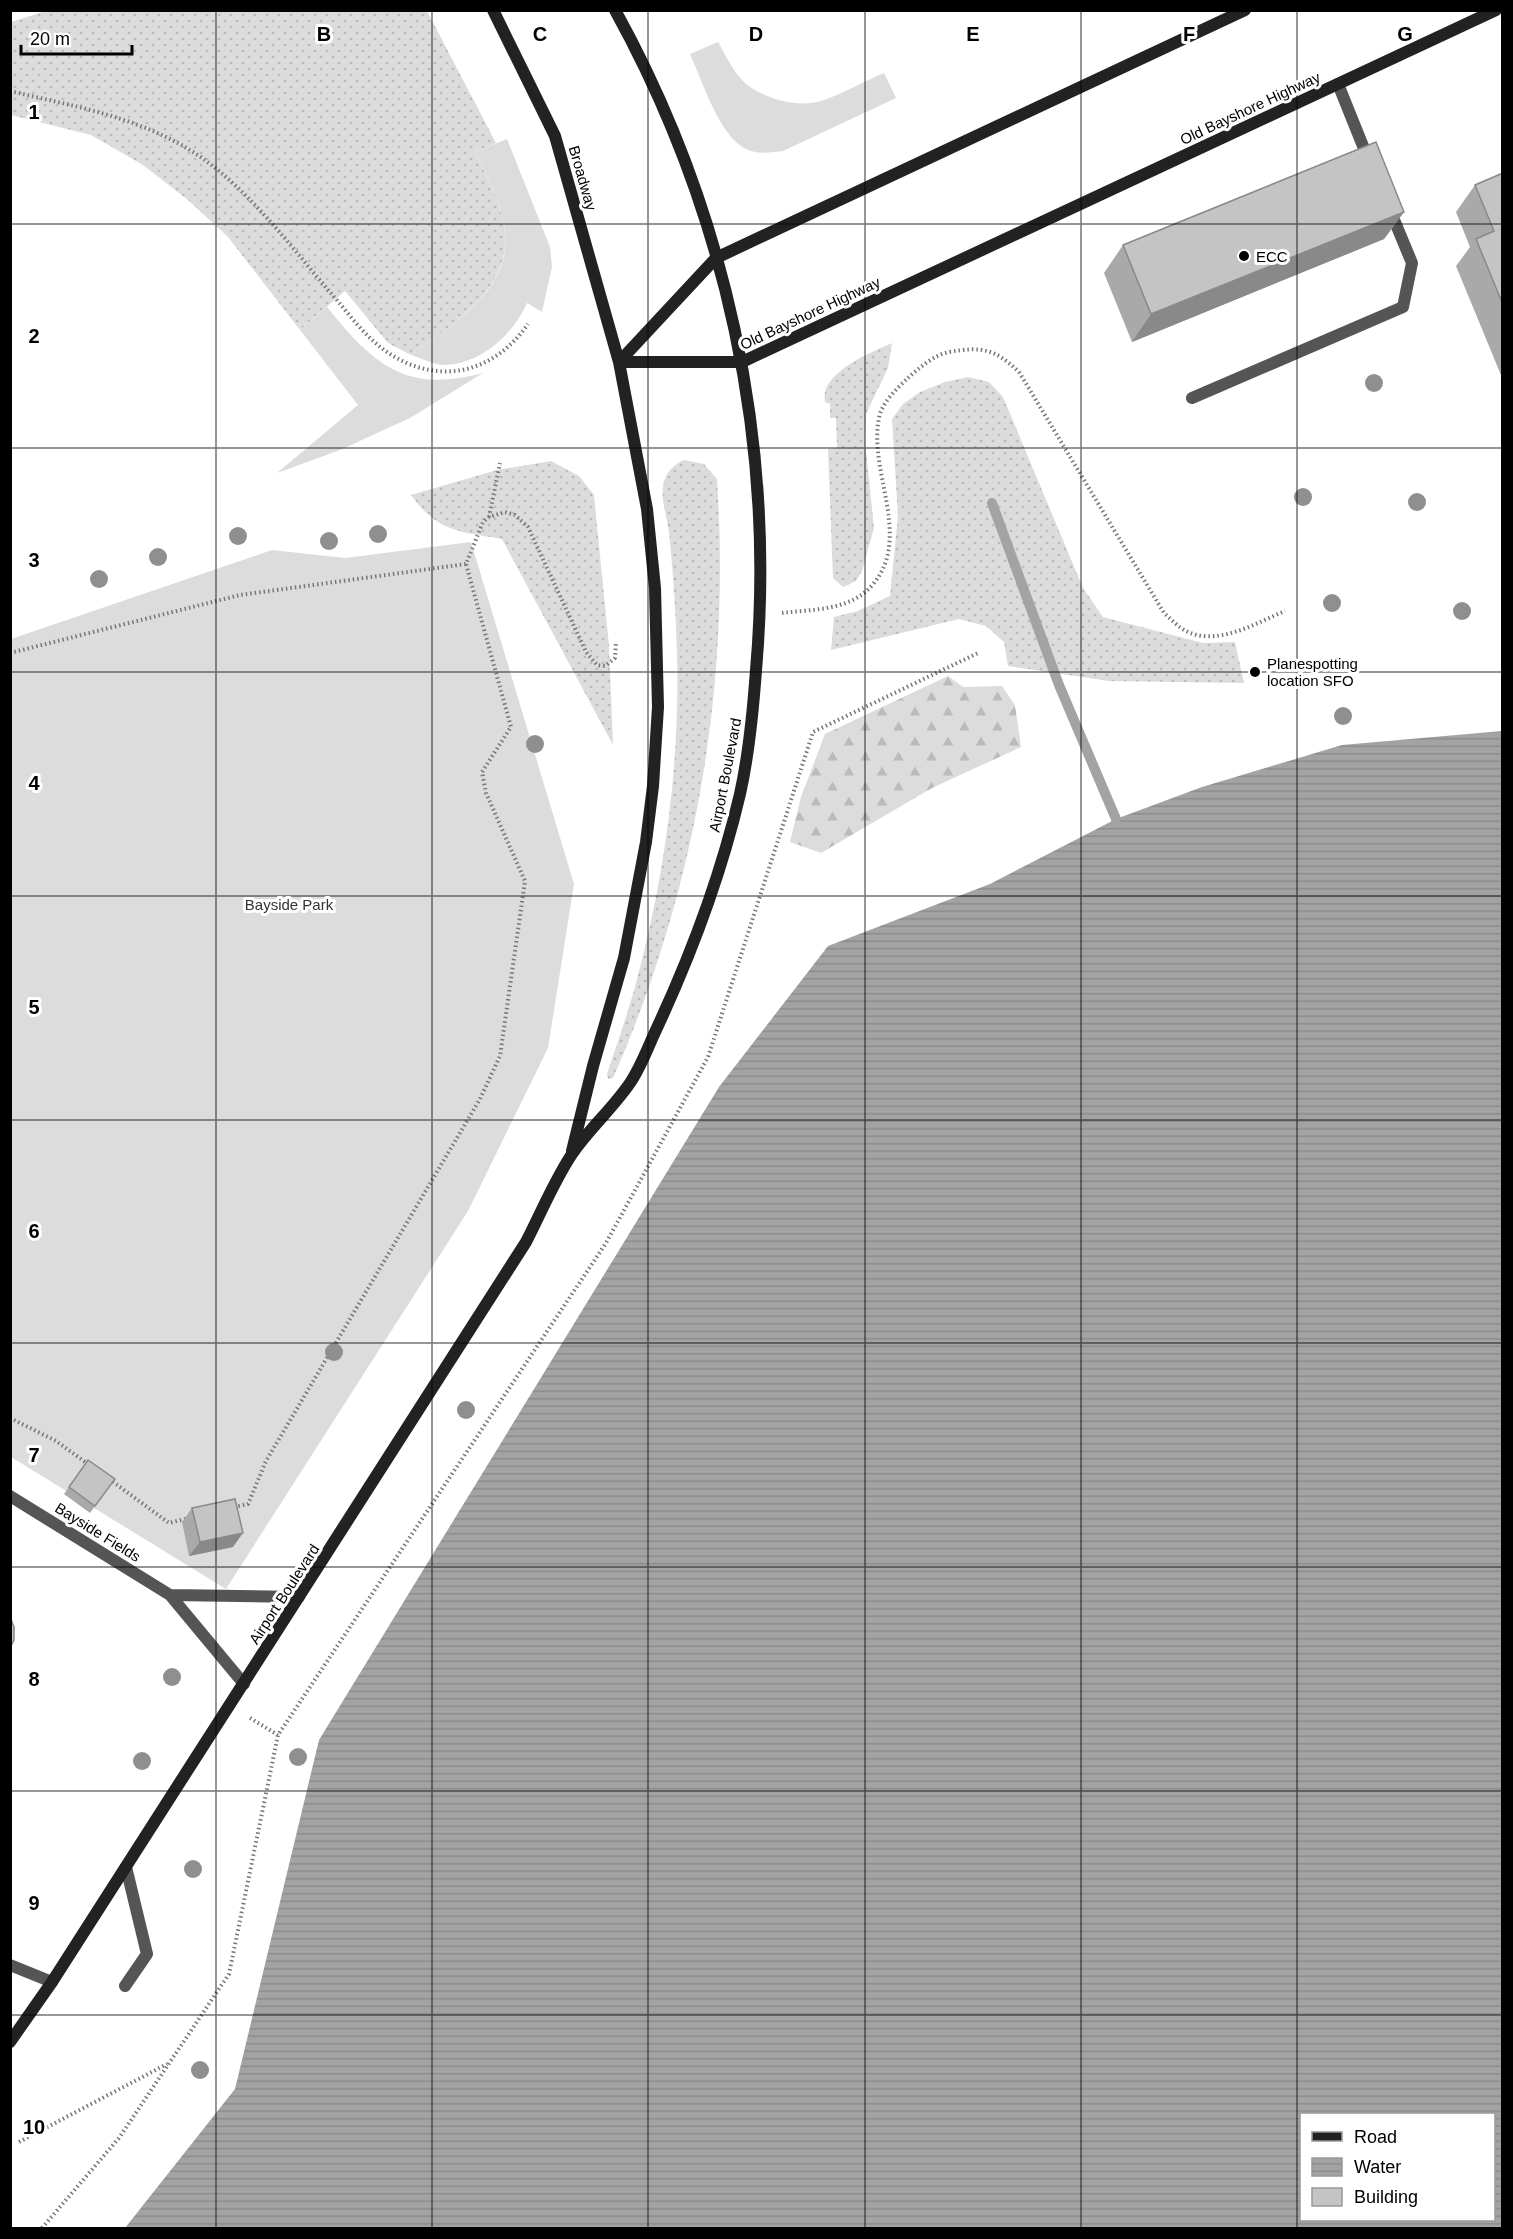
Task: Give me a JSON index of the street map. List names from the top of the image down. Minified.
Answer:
{"streets":{"main road":["Old Bayshore Highway","Broadway","Airport Boulevard"],"lane":["Bayside Fields"]},"crossings":[["Old Bayshore Highway","Broadway"],["Old Bayshore Highway","Airport Boulevard"],["Broadway","Airport Boulevard"],["Airport Boulevard","Bayside Fields"]],"parks":["Bayside Park"],"places":["ECC","Planespotting location SFO"],"legend":["Road","Water","Building"],"scale_bar":"20 m","grid":{"columns":["B","C","D","E","F","G"],"rows":["1","2","3","4","5","6","7","8","9","10"]}}
